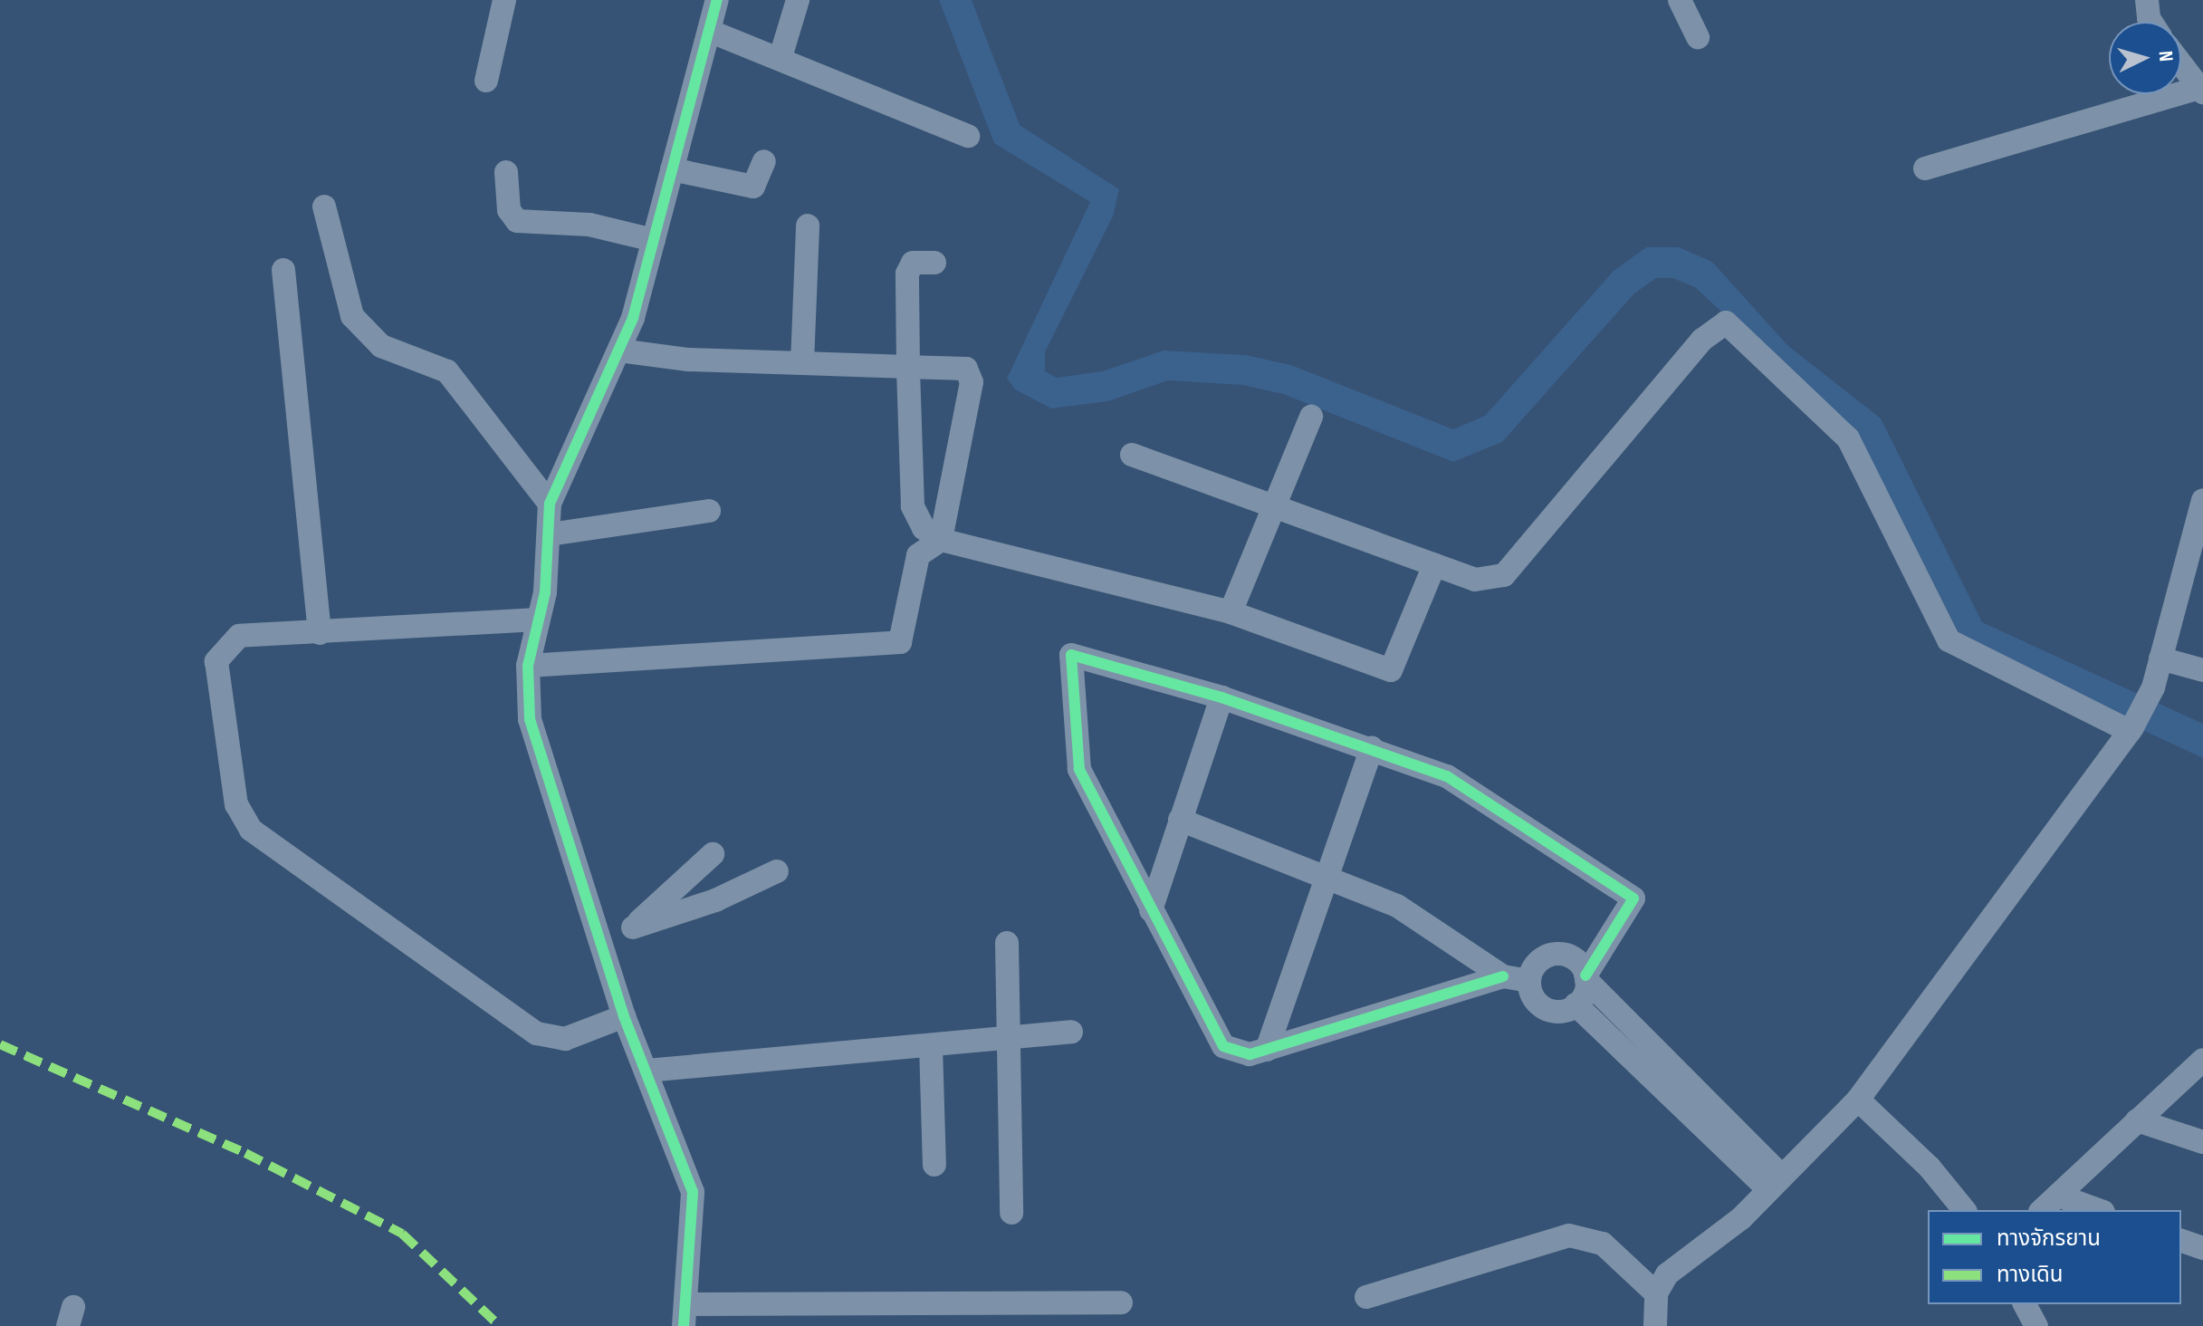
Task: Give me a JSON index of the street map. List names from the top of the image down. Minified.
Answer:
{"legend":["ทางจักรยาน","ทางเดิน"],"north":"right"}
